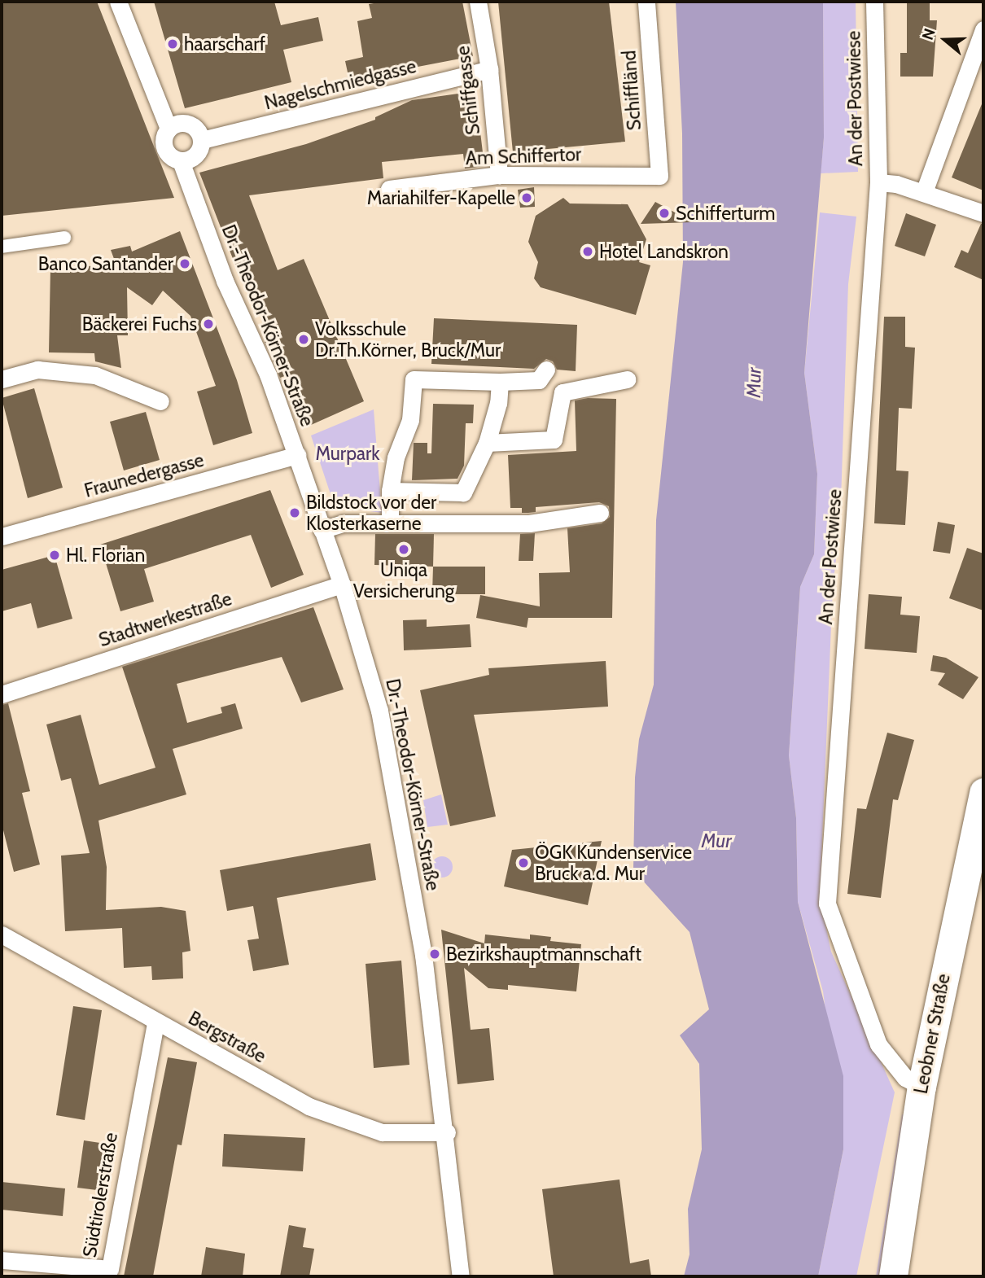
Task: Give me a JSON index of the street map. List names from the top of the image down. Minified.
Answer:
{"streets":{"main road":["Leobner Straße"],"street":["Nagelschmiedgasse","Schiffgasse","Schiffländ","An der Postwiese","Am Schiffertor","Dr.-Theodor-Körner-Straße","Fraunedergasse","Stadtwerkestraße","Bergstraße","Südtirolerstraße"]},"crossings":[["Nagelschmiedgasse","Schiffgasse"],["Nagelschmiedgasse","Dr.-Theodor-Körner-Straße"],["Schiffgasse","Am Schiffertor"],["Schiffländ","Am Schiffertor"],["An der Postwiese","Leobner Straße"],["Dr.-Theodor-Körner-Straße","Fraunedergasse"],["Dr.-Theodor-Körner-Straße","Stadtwerkestraße"],["Dr.-Theodor-Körner-Straße","Bergstraße"],["Bergstraße","Südtirolerstraße"]],"water":["Mur"],"parks":["Murpark"],"places":["haarscharf","Mariahilfer-Kapelle","Schifferturm","Hotel Landskron","Banco Santander","Bäckerei Fuchs","Volksschule Dr.Th.Körner, Bruck/Mur","Bildstock vor der Klosterkaserne","Uniqa Versicherung","Hl. Florian","ÖGK Kundenservice Bruck a.d. Mur","Bezirkshauptmannschaft"],"north":"left"}
